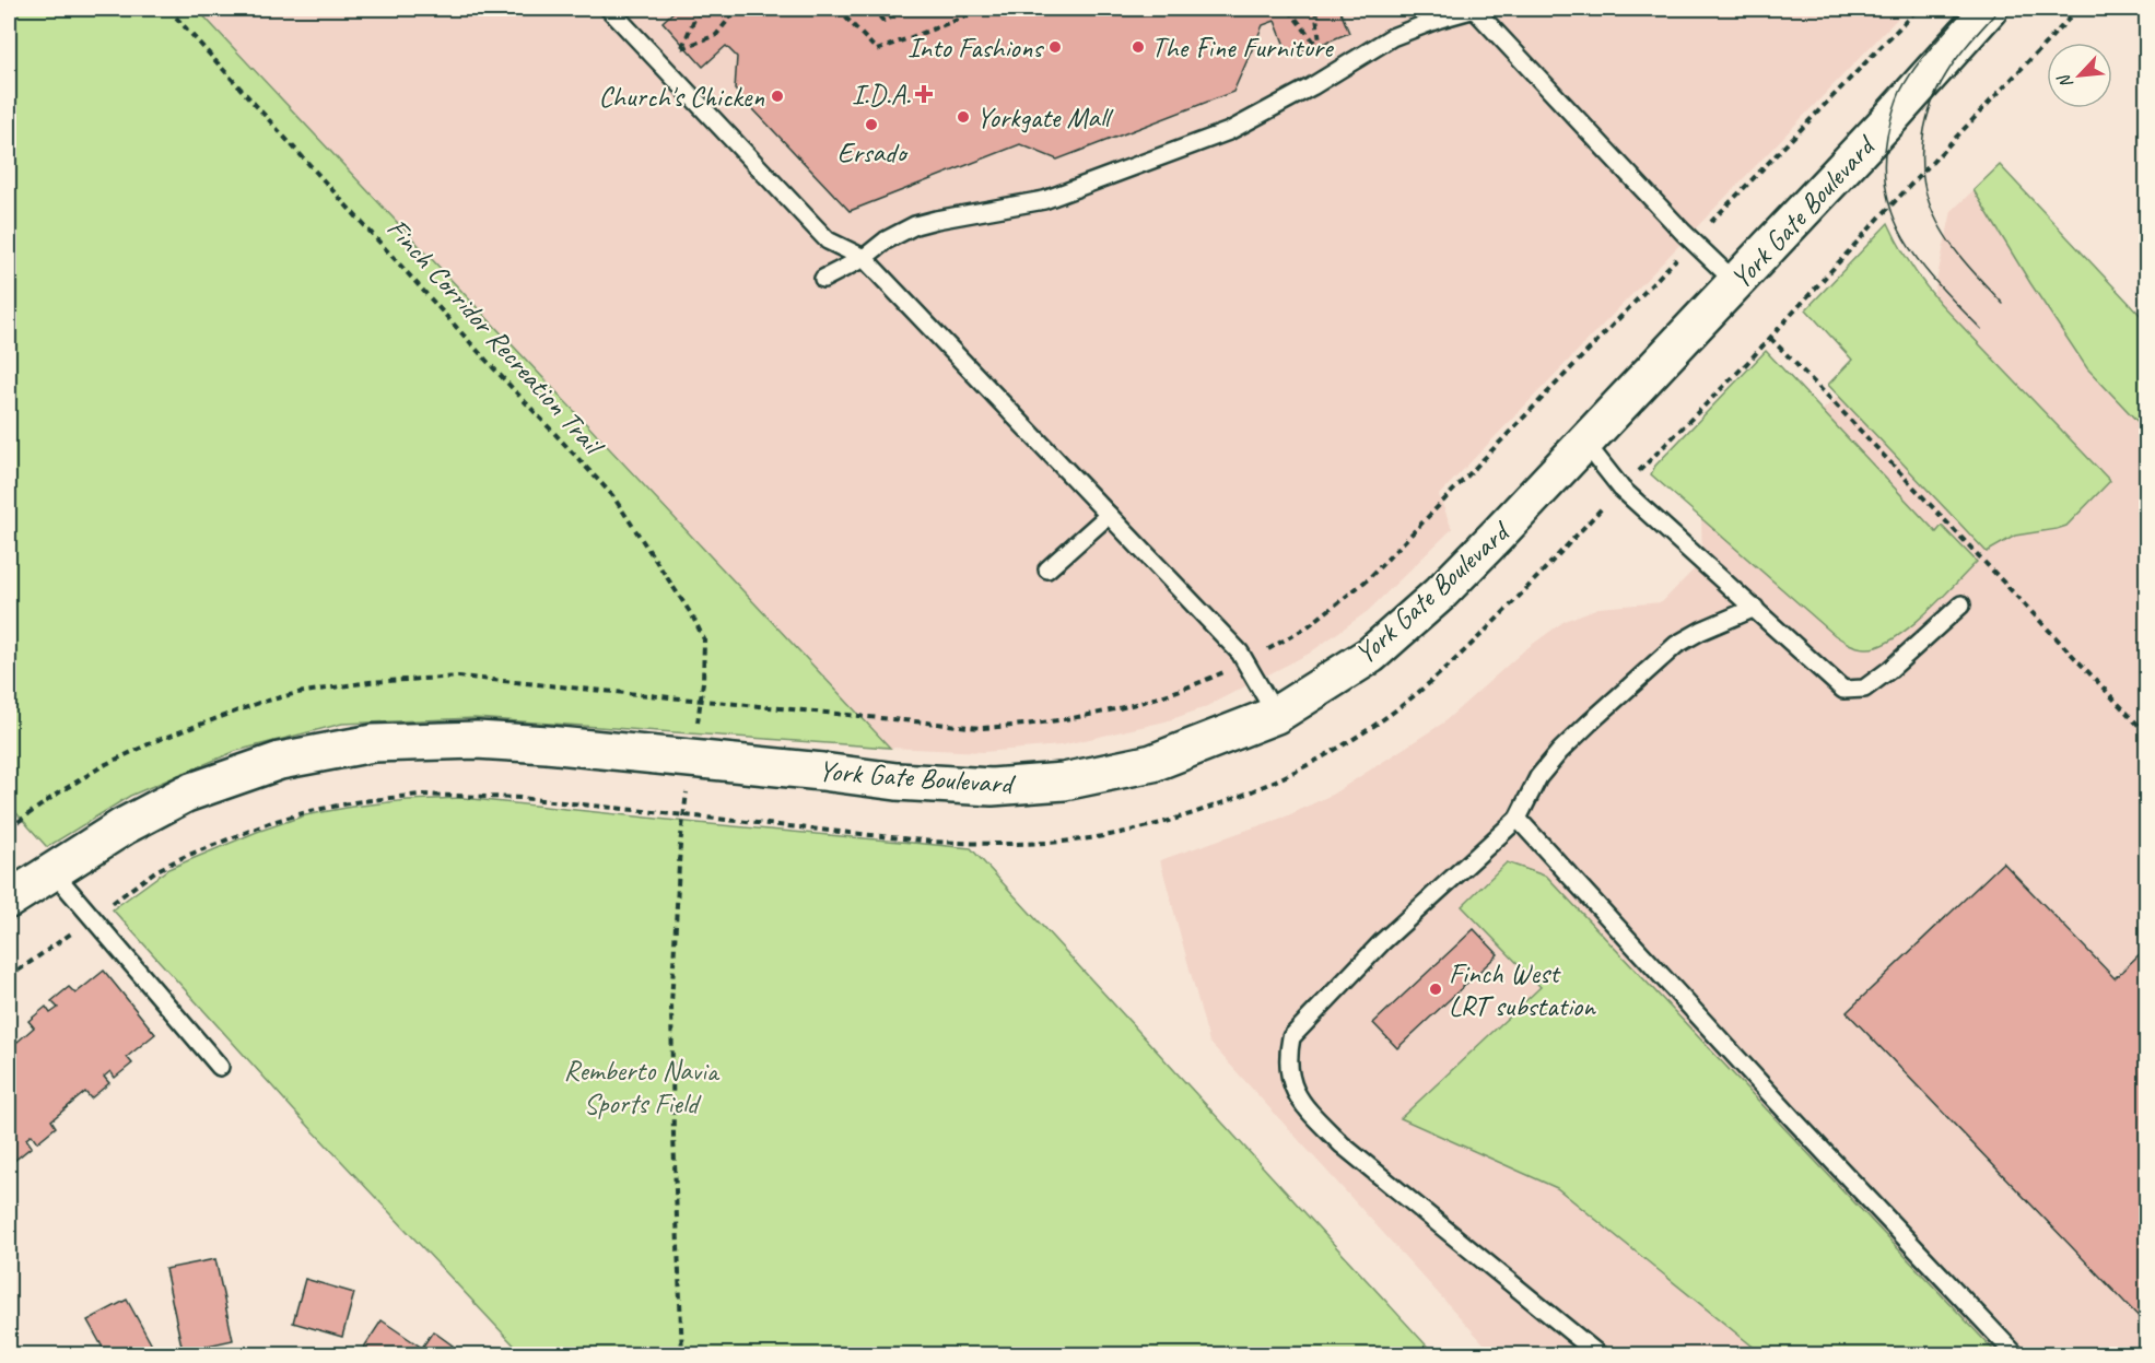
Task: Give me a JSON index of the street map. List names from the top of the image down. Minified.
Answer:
{"streets":{"street":["York Gate Boulevard"],"path":["Finch Corridor Recreation Trail"]},"parks":["Remberto Navia Sports Field"],"places":{"other":["Into Fashions","The Fine Furniture","Church's Chicken","Yorkgate Mall","Ersado","Finch West LRT substation"],"health":["I.D.A."]},"north":"bottom left"}
